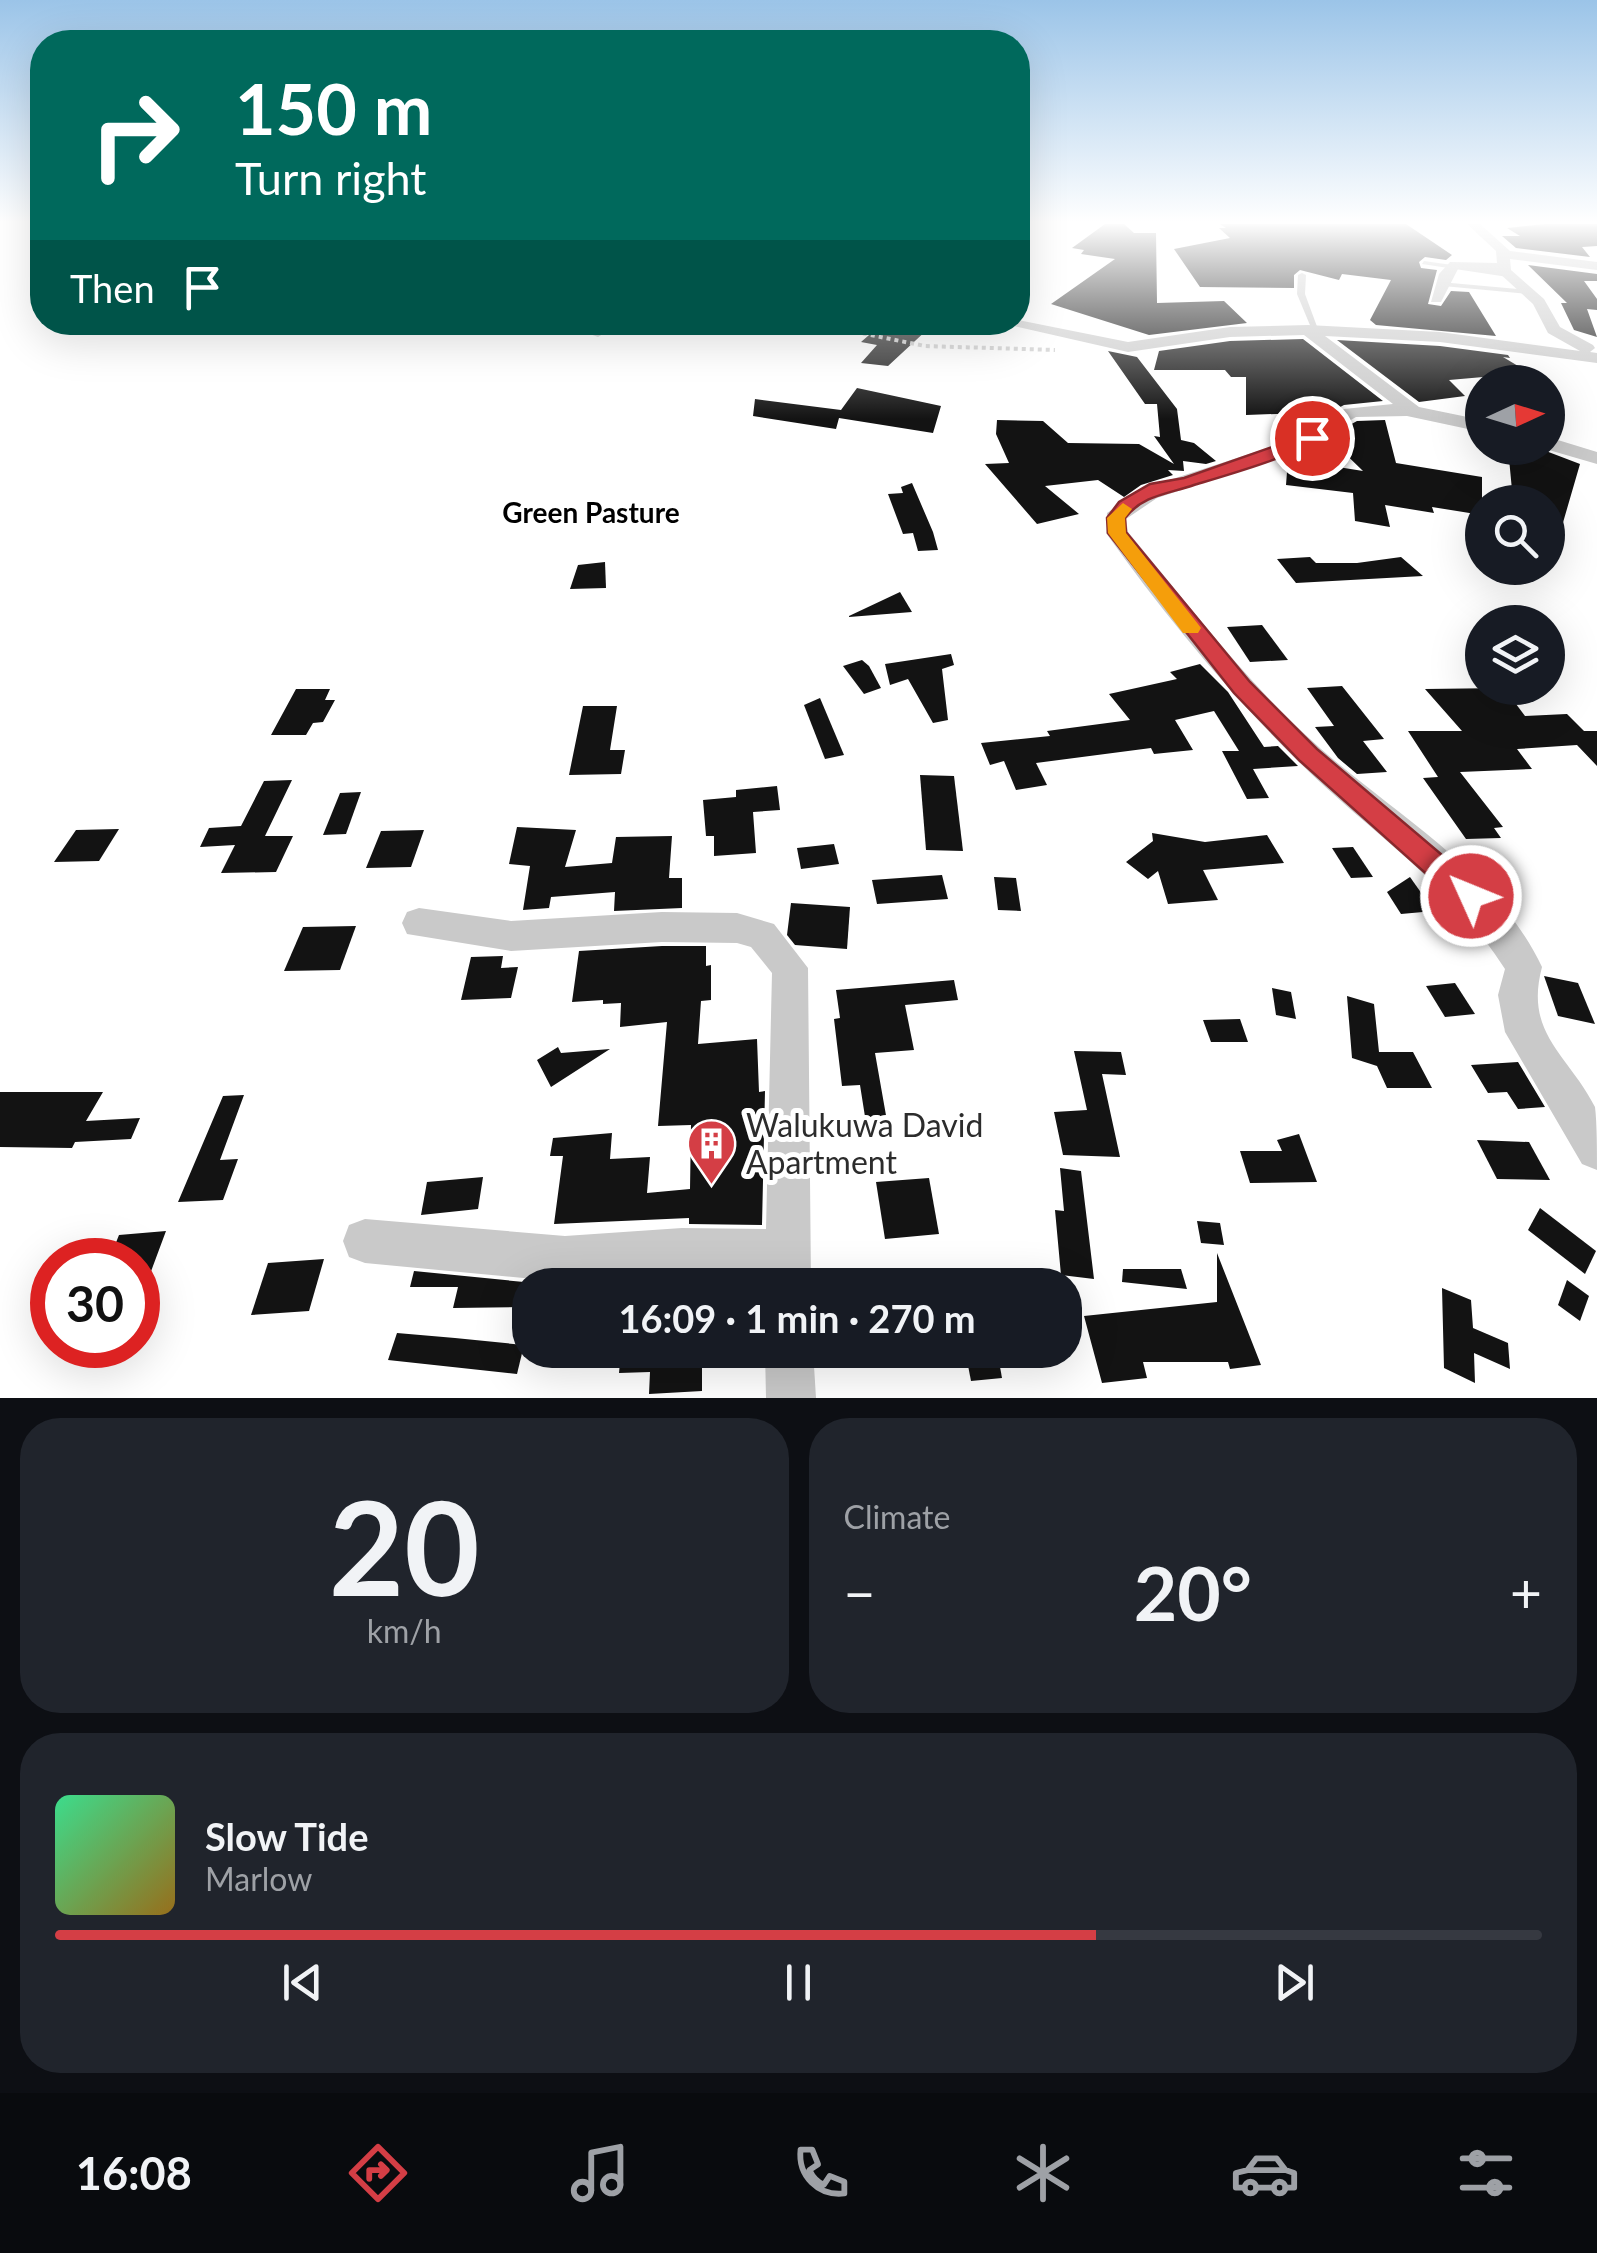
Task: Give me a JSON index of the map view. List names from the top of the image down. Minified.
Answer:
{"districts":["Green Pasture"],"places":{"building":["Walukuwa David Apartment"]},"north":"right","page":{"turn":["150 m","Turn right"],"then":"Then","limit":"30","trip":"16:09 · 1 min · 270 m","tile":[["20","km/h"],"Climate"],"heat":["−","20°","+"],"song":["Slow Tide","Marlow"],"tabs":"16:08"}}
